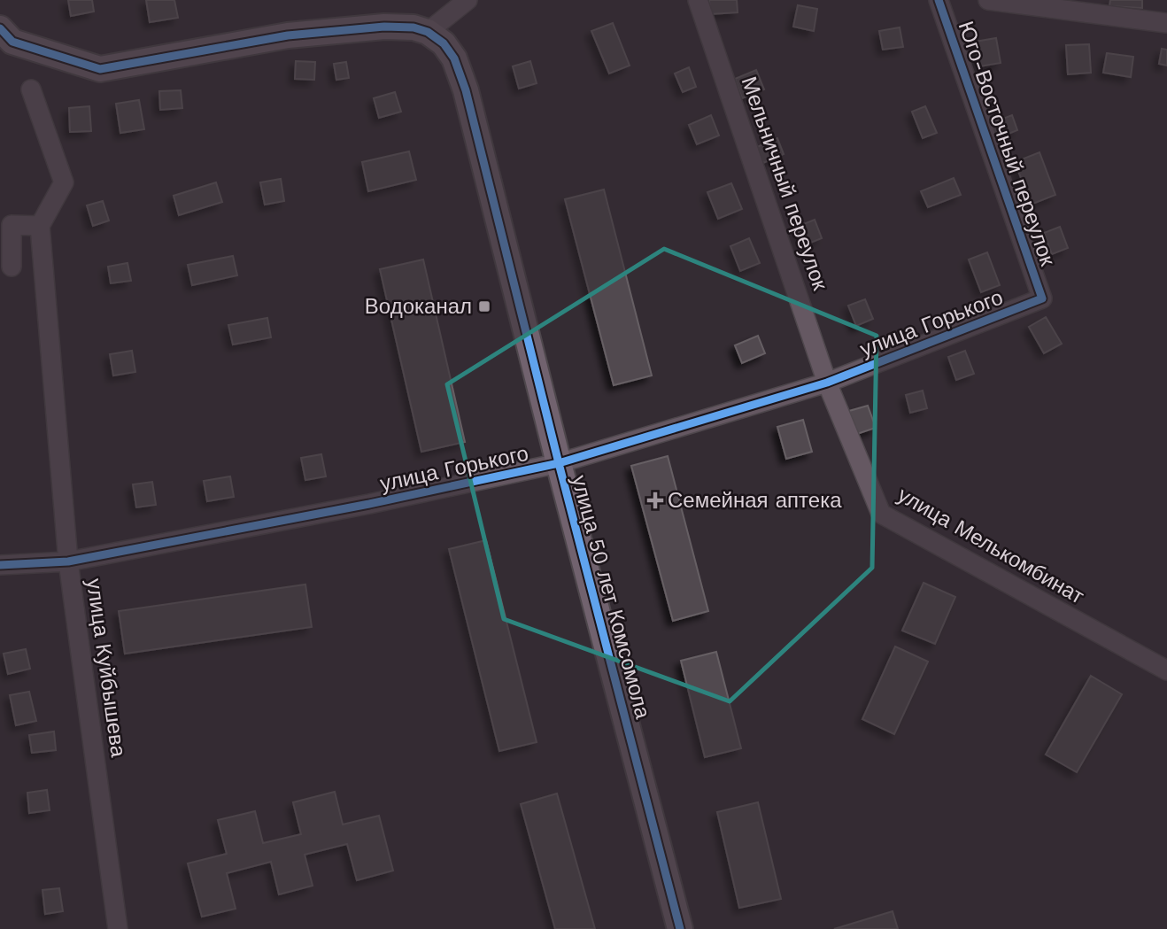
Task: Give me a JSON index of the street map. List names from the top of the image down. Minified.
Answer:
{"streets":{"street":["Юго-Восточный переулок","Мельничный переулок","улица Горького","улица Мелькомбинат","улица 50 лет Комсомола","улица Куйбышева"]},"crossings":[["Юго-Восточный переулок","улица Горького"],["Мельничный переулок","улица Горького"],["Мельничный переулок","улица Мелькомбинат"],["улица Горького","улица Мелькомбинат"],["улица Горького","улица 50 лет Комсомола"],["улица Горького","улица Куйбышева"]],"places":{"transit":["Водоканал"],"health":["Семейная аптека"]}}
